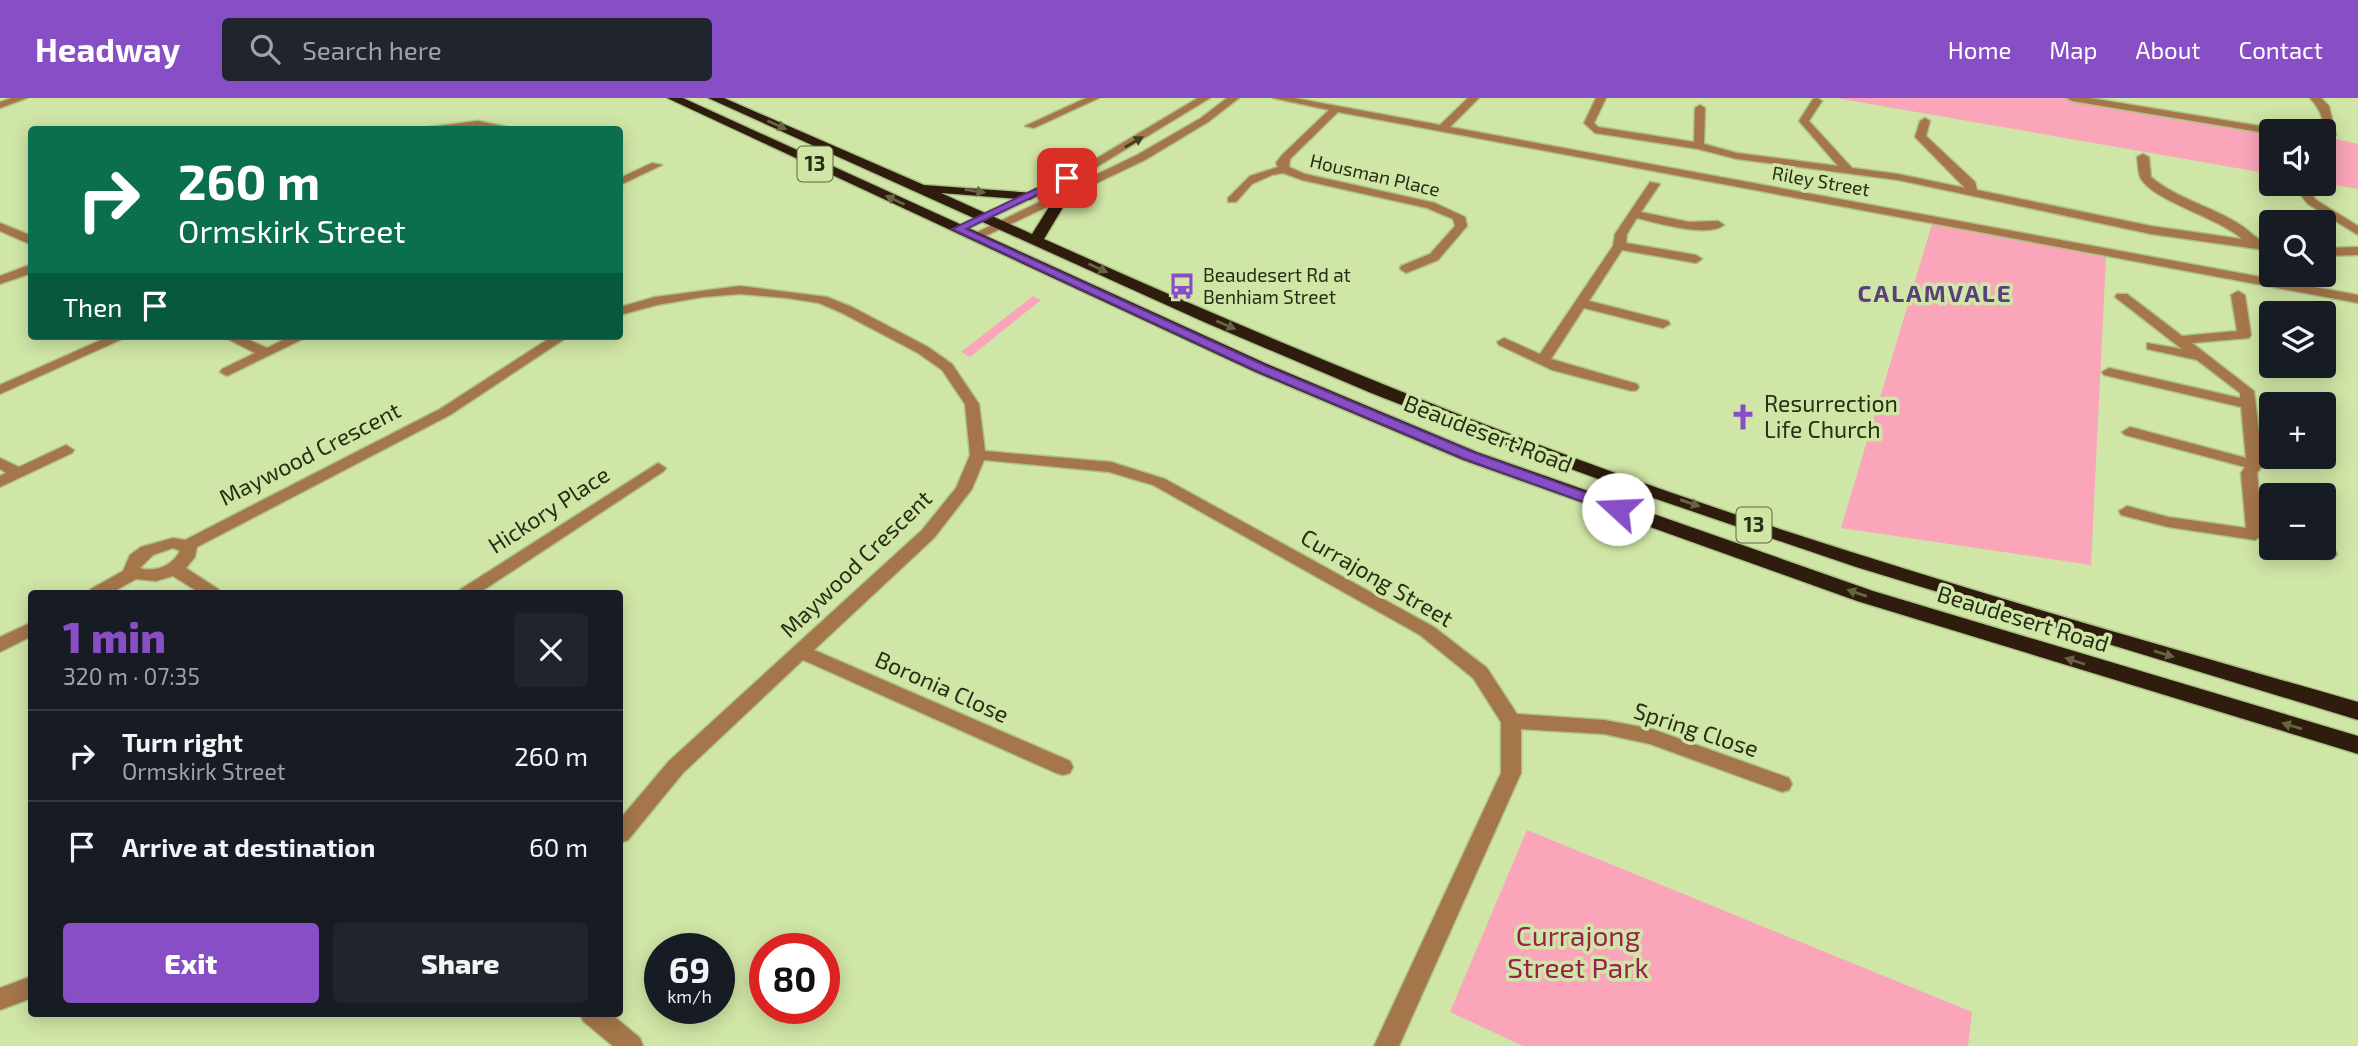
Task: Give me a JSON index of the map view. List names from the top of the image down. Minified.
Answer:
{"streets":{"highway":["13","Beaudesert Road"],"street":["Housman Place","Riley Street","Maywood Crescent","Hickory Place","Currajong Street","Boronia Close","Spring Close"]},"crossings":[["Housman Place","Riley Street"],["Maywood Crescent","Currajong Street"],["Maywood Crescent","Boronia Close"],["Currajong Street","Spring Close"]],"districts":["CALAMVALE"],"parks":["Currajong Street Park"],"places":{"bus stop":["Beaudesert Rd at Benhiam Street"],"church":["Resurrection Life Church"]},"page":{"header":"Headway","search":"Search here","nav":["Home","Map","About","Contact"],"map_buttons":["+","−"],"turn":["260 m","Ormskirk Street"],"then":"Then","heading":["1 min","320 m · 07:35"],"list":[{"name":"Turn right","note":"Ormskirk Street","value":"260 m"},{"name":"Arrive at destination","value":"60 m"}],"buttons":["Exit","Share"],"speed":"69 km/h","limit":"80"}}
